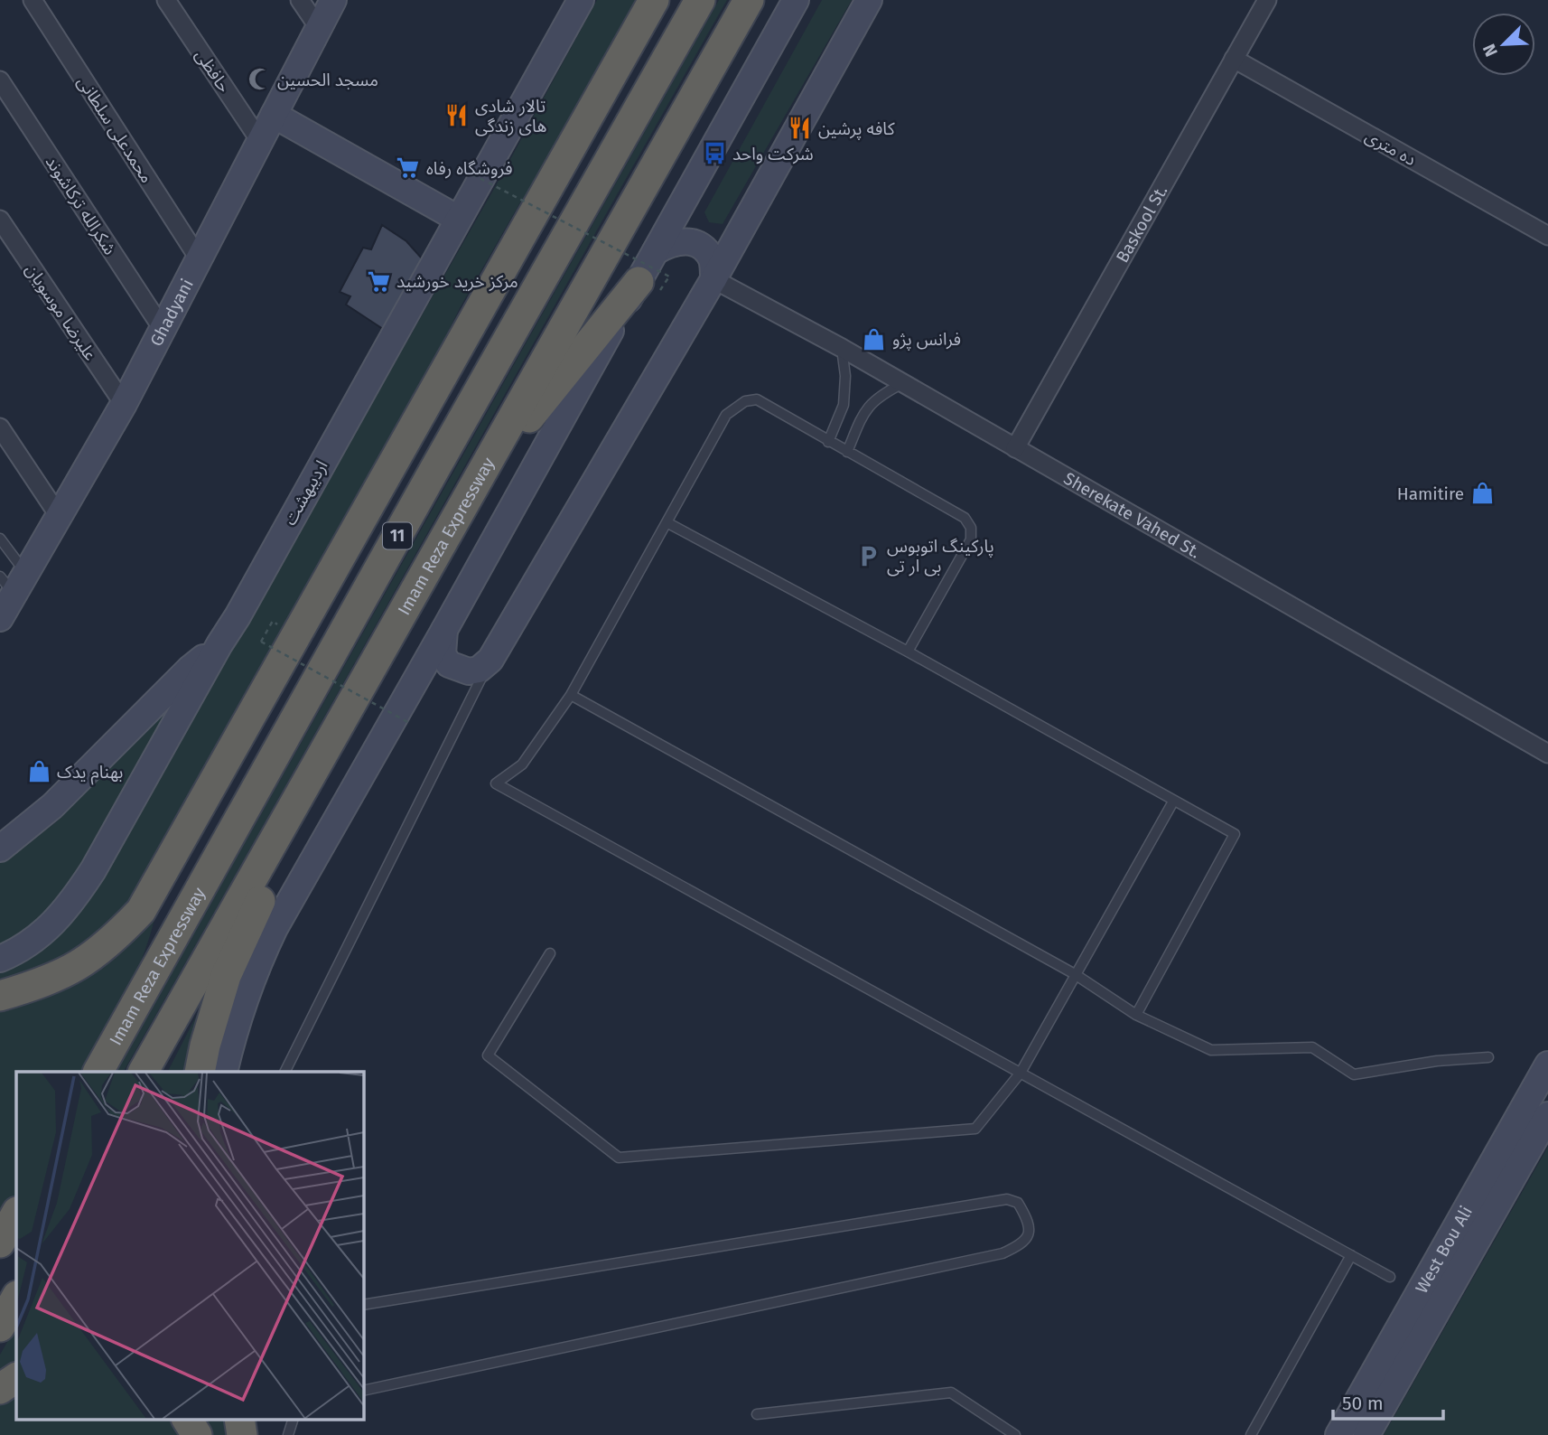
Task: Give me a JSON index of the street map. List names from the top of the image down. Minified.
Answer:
{"streets":{"highway":["11","Imam Reza Expressway"],"main road":["Ghadyani","اردیبهشت","West Bou Ali"],"street":["حافظی","محمدعلی سلطانی","ده متری","شکرالله ترکاشوند","Baskool St.","علیرضا موسویان","Sherekate Vahed St."]},"crossings":[["حافظی","Ghadyani"],["محمدعلی سلطانی","Ghadyani"],["ده متری","Baskool St."],["شکرالله ترکاشوند","Ghadyani"],["Baskool St.","Sherekate Vahed St."],["علیرضا موسویان","Ghadyani"]],"places":{"mosque":["مسجد الحسین"],"restaurant":["تالار شادی های زندگی","کافه پرشین"],"bus stop":["شرکت واحد"],"supermarket":["فروشگاه رفاه","مرکز خرید خورشید"],"shop":["فرانس پژو","Hamitire","بهنام یدک"],"parking":["پارکینگ اتوبوس بی ار تی"]},"scale_bar":"50 m","north":"bottom left"}
